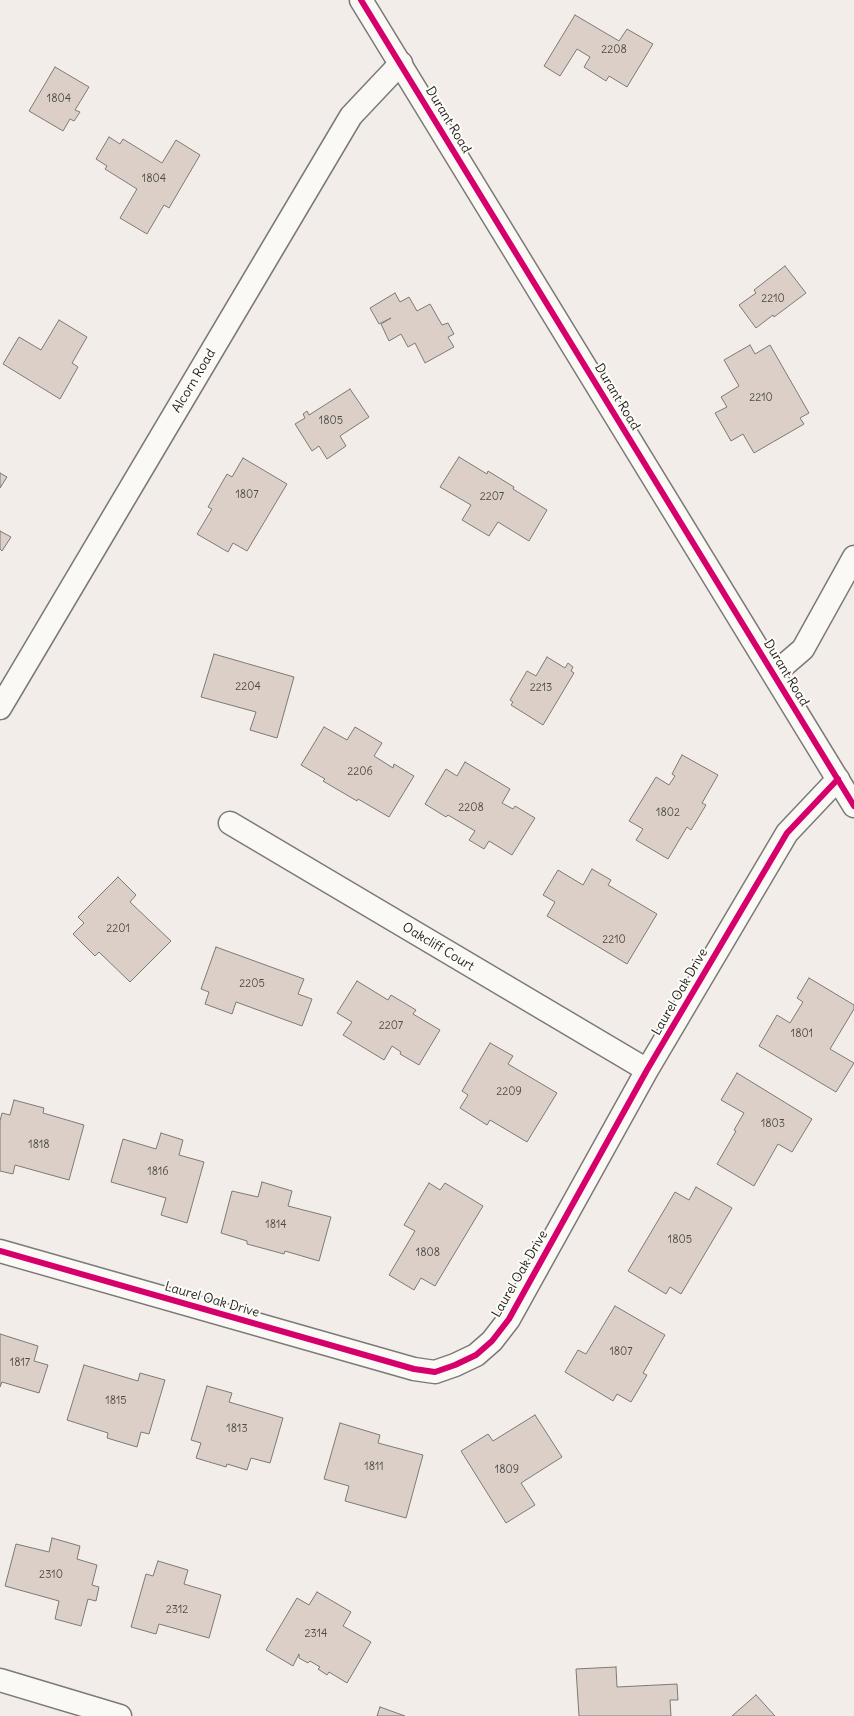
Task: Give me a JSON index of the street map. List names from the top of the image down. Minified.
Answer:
{"streets":{"street":["Durant Road","Alcorn Road","Oakcliff Court","Laurel Oak Drive"]},"crossings":[["Durant Road","Alcorn Road"],["Durant Road","Laurel Oak Drive"],["Oakcliff Court","Laurel Oak Drive"]],"house_numbers":["2208","1804","1804","2210","2210","1805","1807","2207","2204","2213","2206","2208","1802","2201","2210","2205","2207","1801","2209","1803","1818","1816","1814","1805","1808","1807","1817","1815","1813","1811","1809","2310","2312","2314"]}
